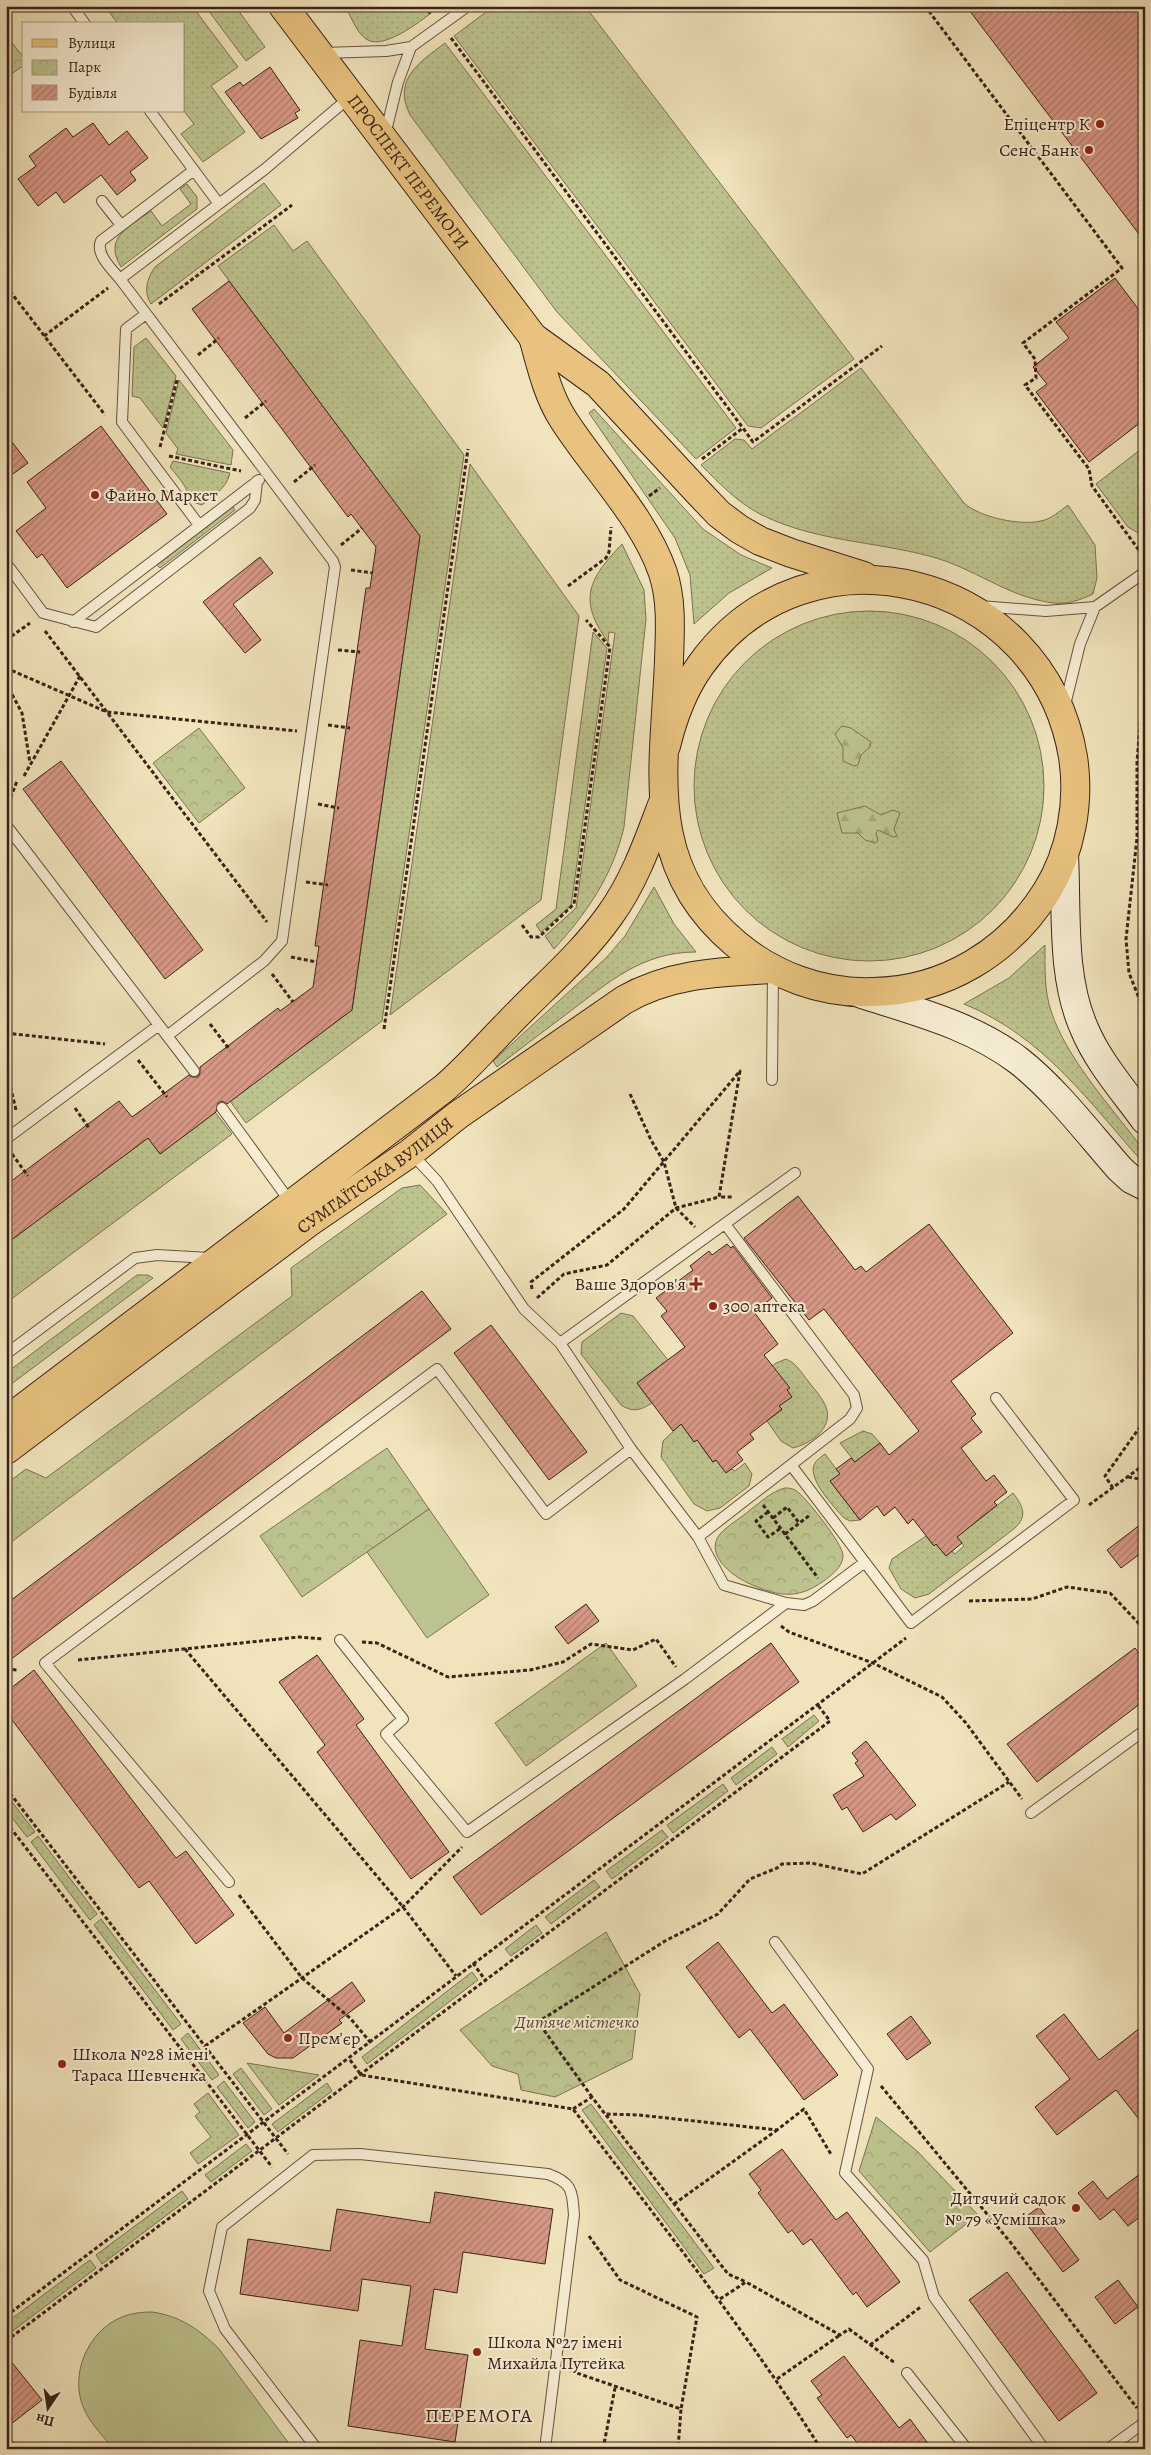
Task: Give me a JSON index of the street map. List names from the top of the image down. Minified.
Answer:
{"streets":{"main road":["ПРОСПЕКТ ПЕРЕМОГИ","СУМГАЇТСЬКА ВУЛИЦЯ"]},"districts":["ПЕРЕМОГА"],"parks":["Дитяче містечко"],"places":{"other":["Епіцентр К","Сенс Банк","Файно Маркет","300 аптека","Прем'єр","Школа №28 імені Тараса Шевченка","Дитячий садок № 79 «Усмішка»","Школа №27 імені Михайла Путейка"],"health":["Ваше Здоров'я"]},"legend":["Вулиця","Парк","Будівля"],"north":"bottom"}
